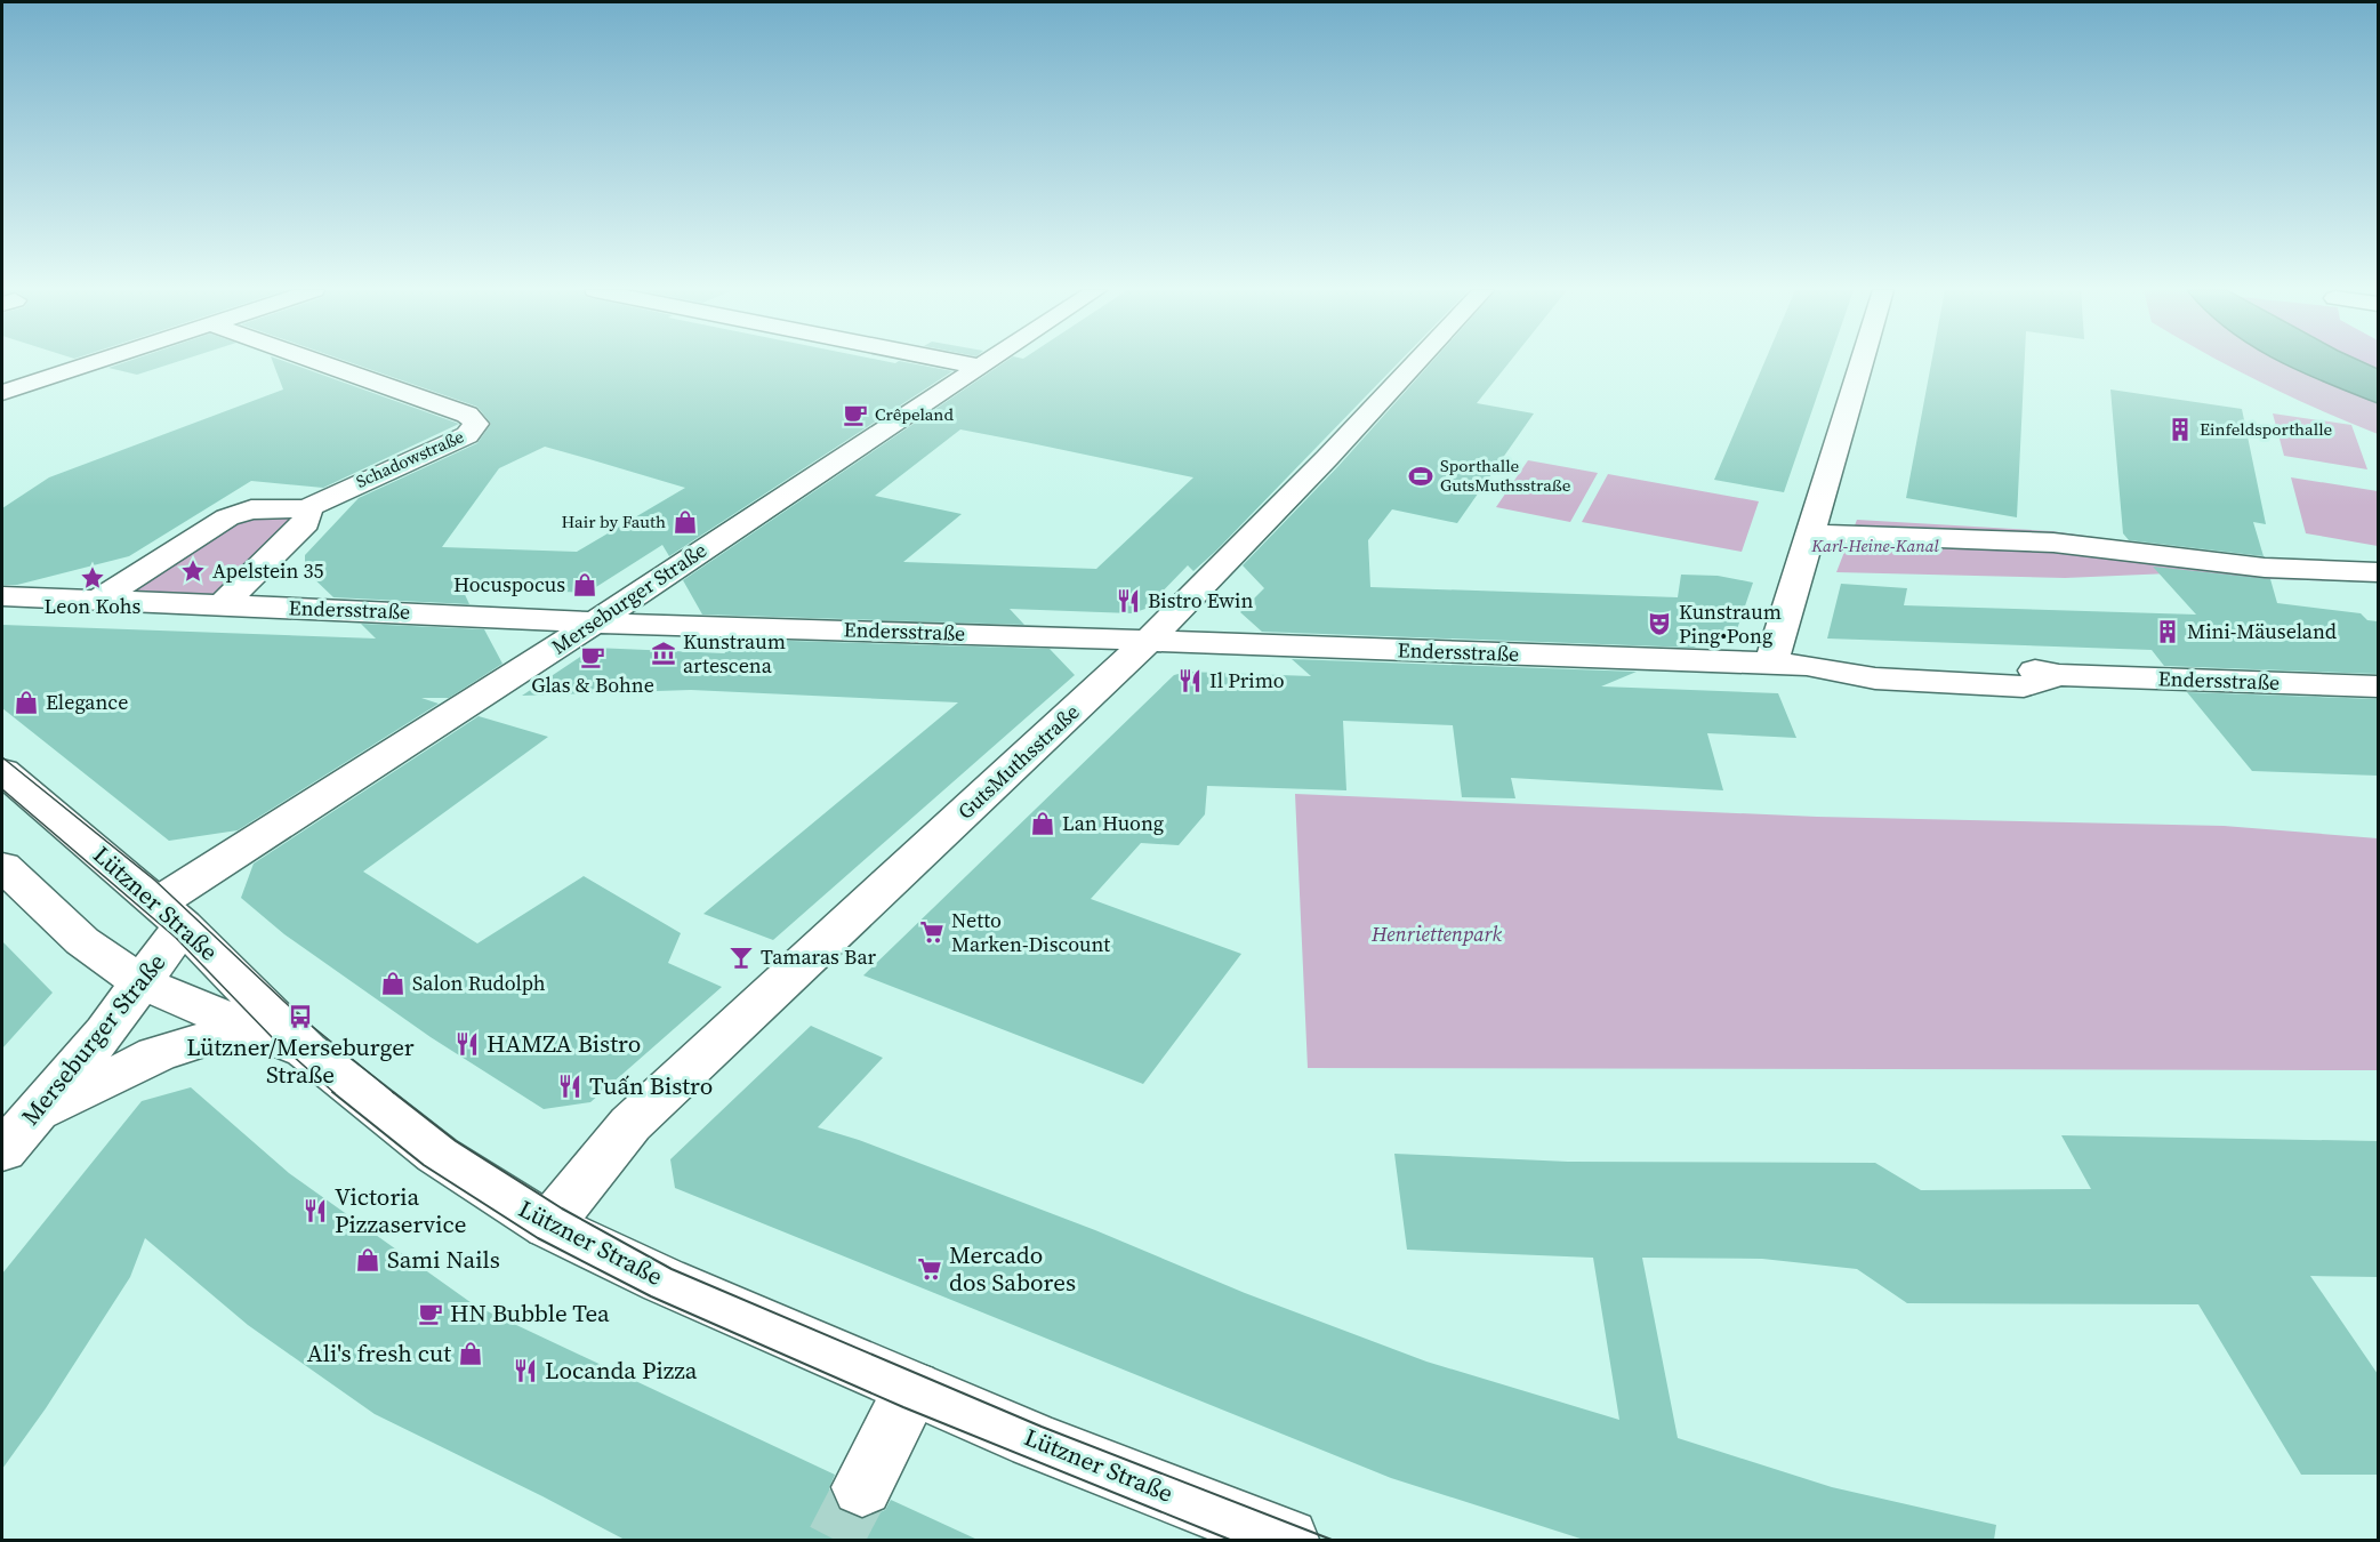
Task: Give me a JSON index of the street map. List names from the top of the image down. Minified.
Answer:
{"streets":{"street":["Schadowstraße","Merseburger Straße","Endersstraße","GutsMuthsstraße","Lützner Straße"]},"crossings":[["Schadowstraße","Endersstraße"],["Merseburger Straße","Endersstraße"],["Merseburger Straße","Lützner Straße"],["Endersstraße","GutsMuthsstraße"],["GutsMuthsstraße","Lützner Straße"]],"parks":["Karl-Heine-Kanal","Henriettenpark"],"places":{"cafe":["Crêpeland","Glas & Bohne","HN Bubble Tea"],"building":["Einfeldsporthalle","Mini-Mäuseland"],"sports":["Sporthalle GutsMuthsstraße"],"shop":["Hair by Fauth","Hocuspocus","Elegance","Lan Huong","Salon Rudolph","Sami Nails","Ali's fresh cut"],"place":["Apelstein 35","Leon Kohs"],"restaurant":["Bistro Ewin","Il Primo","HAMZA Bistro","Tuấn Bistro","Victoria Pizzaservice","Locanda Pizza"],"theatre":["Kunstraum Ping•Pong"],"museum":["Kunstraum artescena"],"supermarket":["Netto Marken-Discount","Mercado dos Sabores"],"bar":["Tamaras Bar"],"bus stop":["Lützner/Merseburger Straße"]}}
